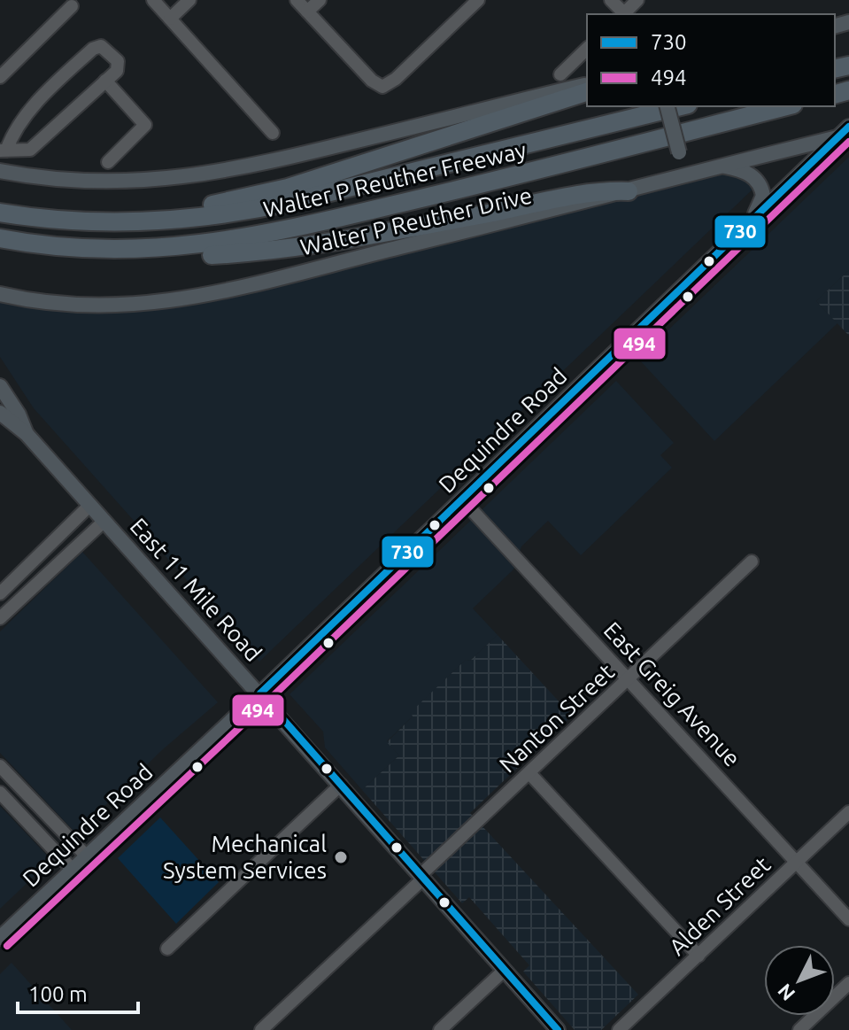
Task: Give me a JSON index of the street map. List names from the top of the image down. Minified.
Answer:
{"streets":{"highway":["Walter P Reuther Freeway"],"main road":["Walter P Reuther Drive","Dequindre Road","East 11 Mile Road"],"street":["East Greig Avenue","Nanton Street","Alden Street"]},"crossings":[["Walter P Reuther Drive","Dequindre Road"],["Dequindre Road","East 11 Mile Road"],["Dequindre Road","East Greig Avenue"],["East 11 Mile Road","Nanton Street"],["East Greig Avenue","Nanton Street"],["East Greig Avenue","Alden Street"]],"places":["Mechanical System Services"],"lines":["transit line 730","transit line 494"],"legend":["730","494"],"scale_bar":"100 m","north":"bottom left"}
